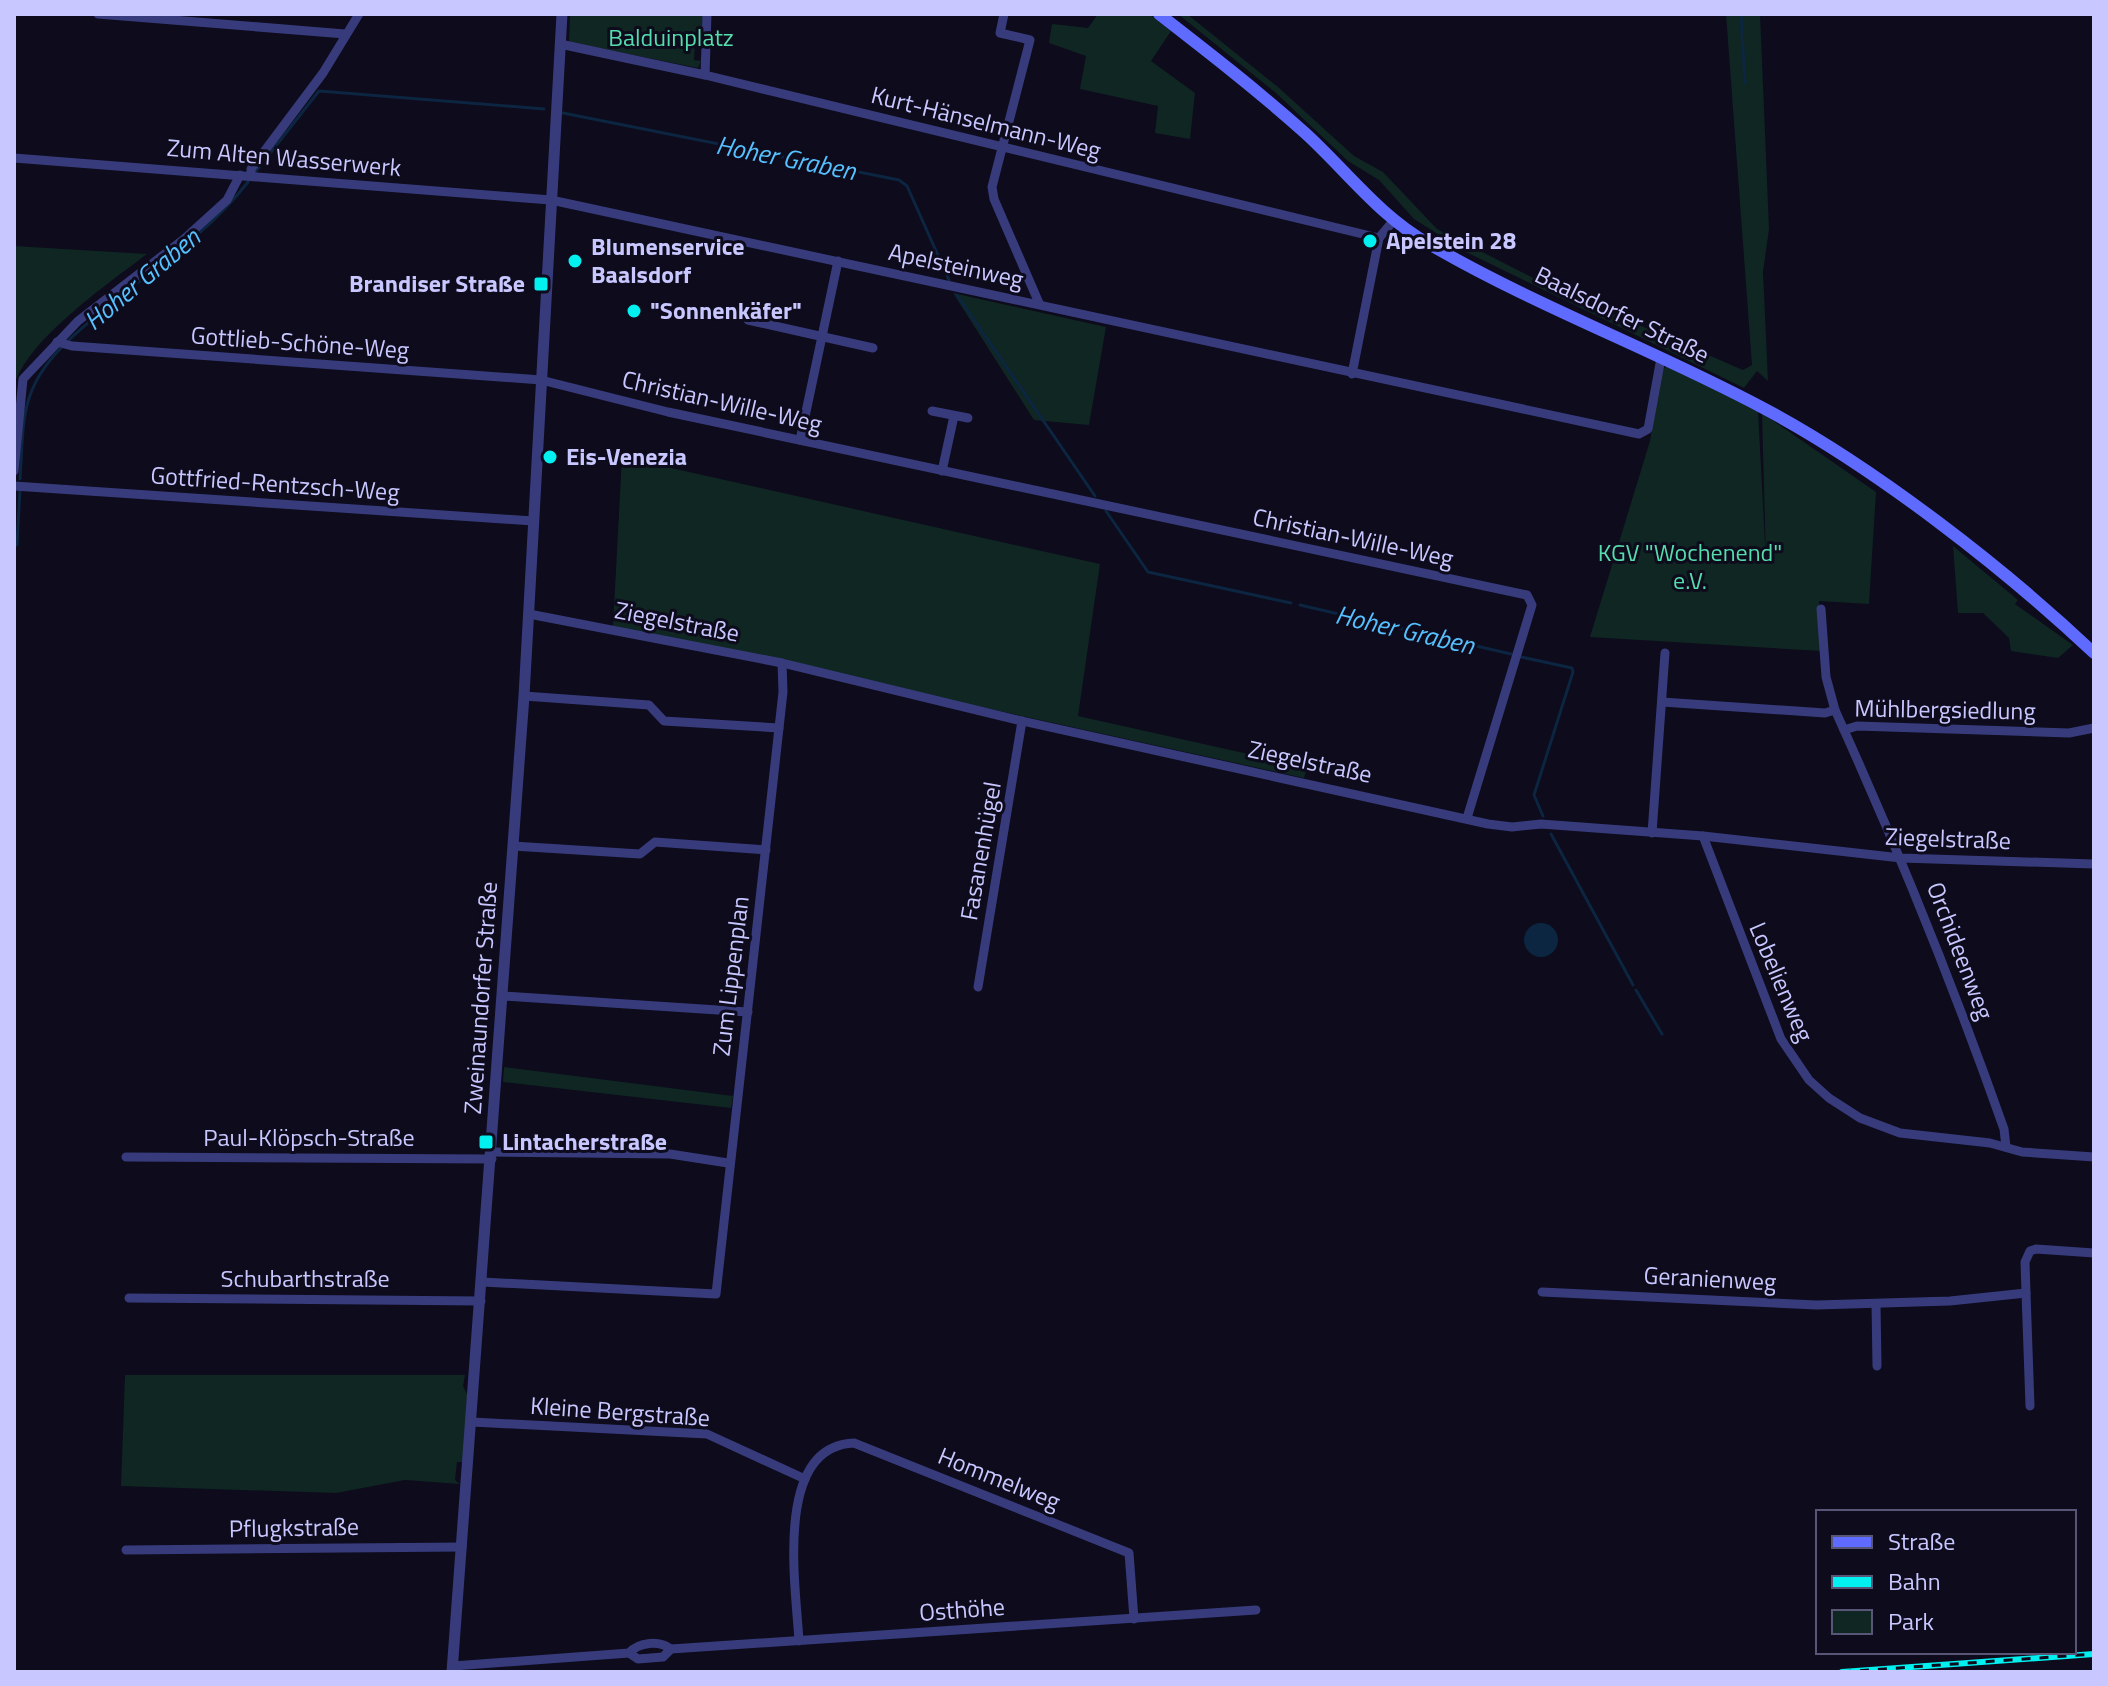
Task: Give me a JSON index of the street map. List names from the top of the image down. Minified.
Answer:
{"streets":{"main road":["Baalsdorfer Straße"],"street":["Kurt-Hänselmann-Weg","Zum Alten Wasserwerk","Apelsteinweg","Gottlieb-Schöne-Weg","Christian-Wille-Weg","Gottfried-Rentzsch-Weg","Ziegelstraße","Mühlbergsiedlung","Fasanenhügel","Orchideenweg","Zum Lippenplan","Lobelienweg","Zweinaundorfer Straße","Paul-Klöpsch-Straße","Schubarthstraße","Geranienweg","Kleine Bergstraße","Hommelweg","Pflugkstraße","Osthöhe"]},"crossings":[["Zum Alten Wasserwerk","Apelsteinweg"],["Apelsteinweg","Baalsdorfer Straße"],["Gottlieb-Schöne-Weg","Christian-Wille-Weg"],["Christian-Wille-Weg","Ziegelstraße"],["Ziegelstraße","Fasanenhügel"],["Ziegelstraße","Orchideenweg"],["Ziegelstraße","Zum Lippenplan"],["Ziegelstraße","Lobelienweg"],["Ziegelstraße","Zweinaundorfer Straße"],["Mühlbergsiedlung","Orchideenweg"],["Orchideenweg","Lobelienweg"],["Zum Lippenplan","Zweinaundorfer Straße"],["Zum Lippenplan","Paul-Klöpsch-Straße"],["Zweinaundorfer Straße","Paul-Klöpsch-Straße"],["Zweinaundorfer Straße","Schubarthstraße"],["Zweinaundorfer Straße","Kleine Bergstraße"],["Zweinaundorfer Straße","Pflugkstraße"],["Zweinaundorfer Straße","Osthöhe"],["Kleine Bergstraße","Hommelweg"],["Hommelweg","Osthöhe"]],"water":["Hoher Graben"],"parks":["Balduinplatz","KGV \"Wochenend\" e.V."],"places":{"other":["Apelstein 28","Blumenservice Baalsdorf","\"Sonnenkäfer\"","Eis-Venezia"],"transit":["Brandiser Straße","Lintacherstraße"]},"legend":["Straße","Bahn","Park"]}
